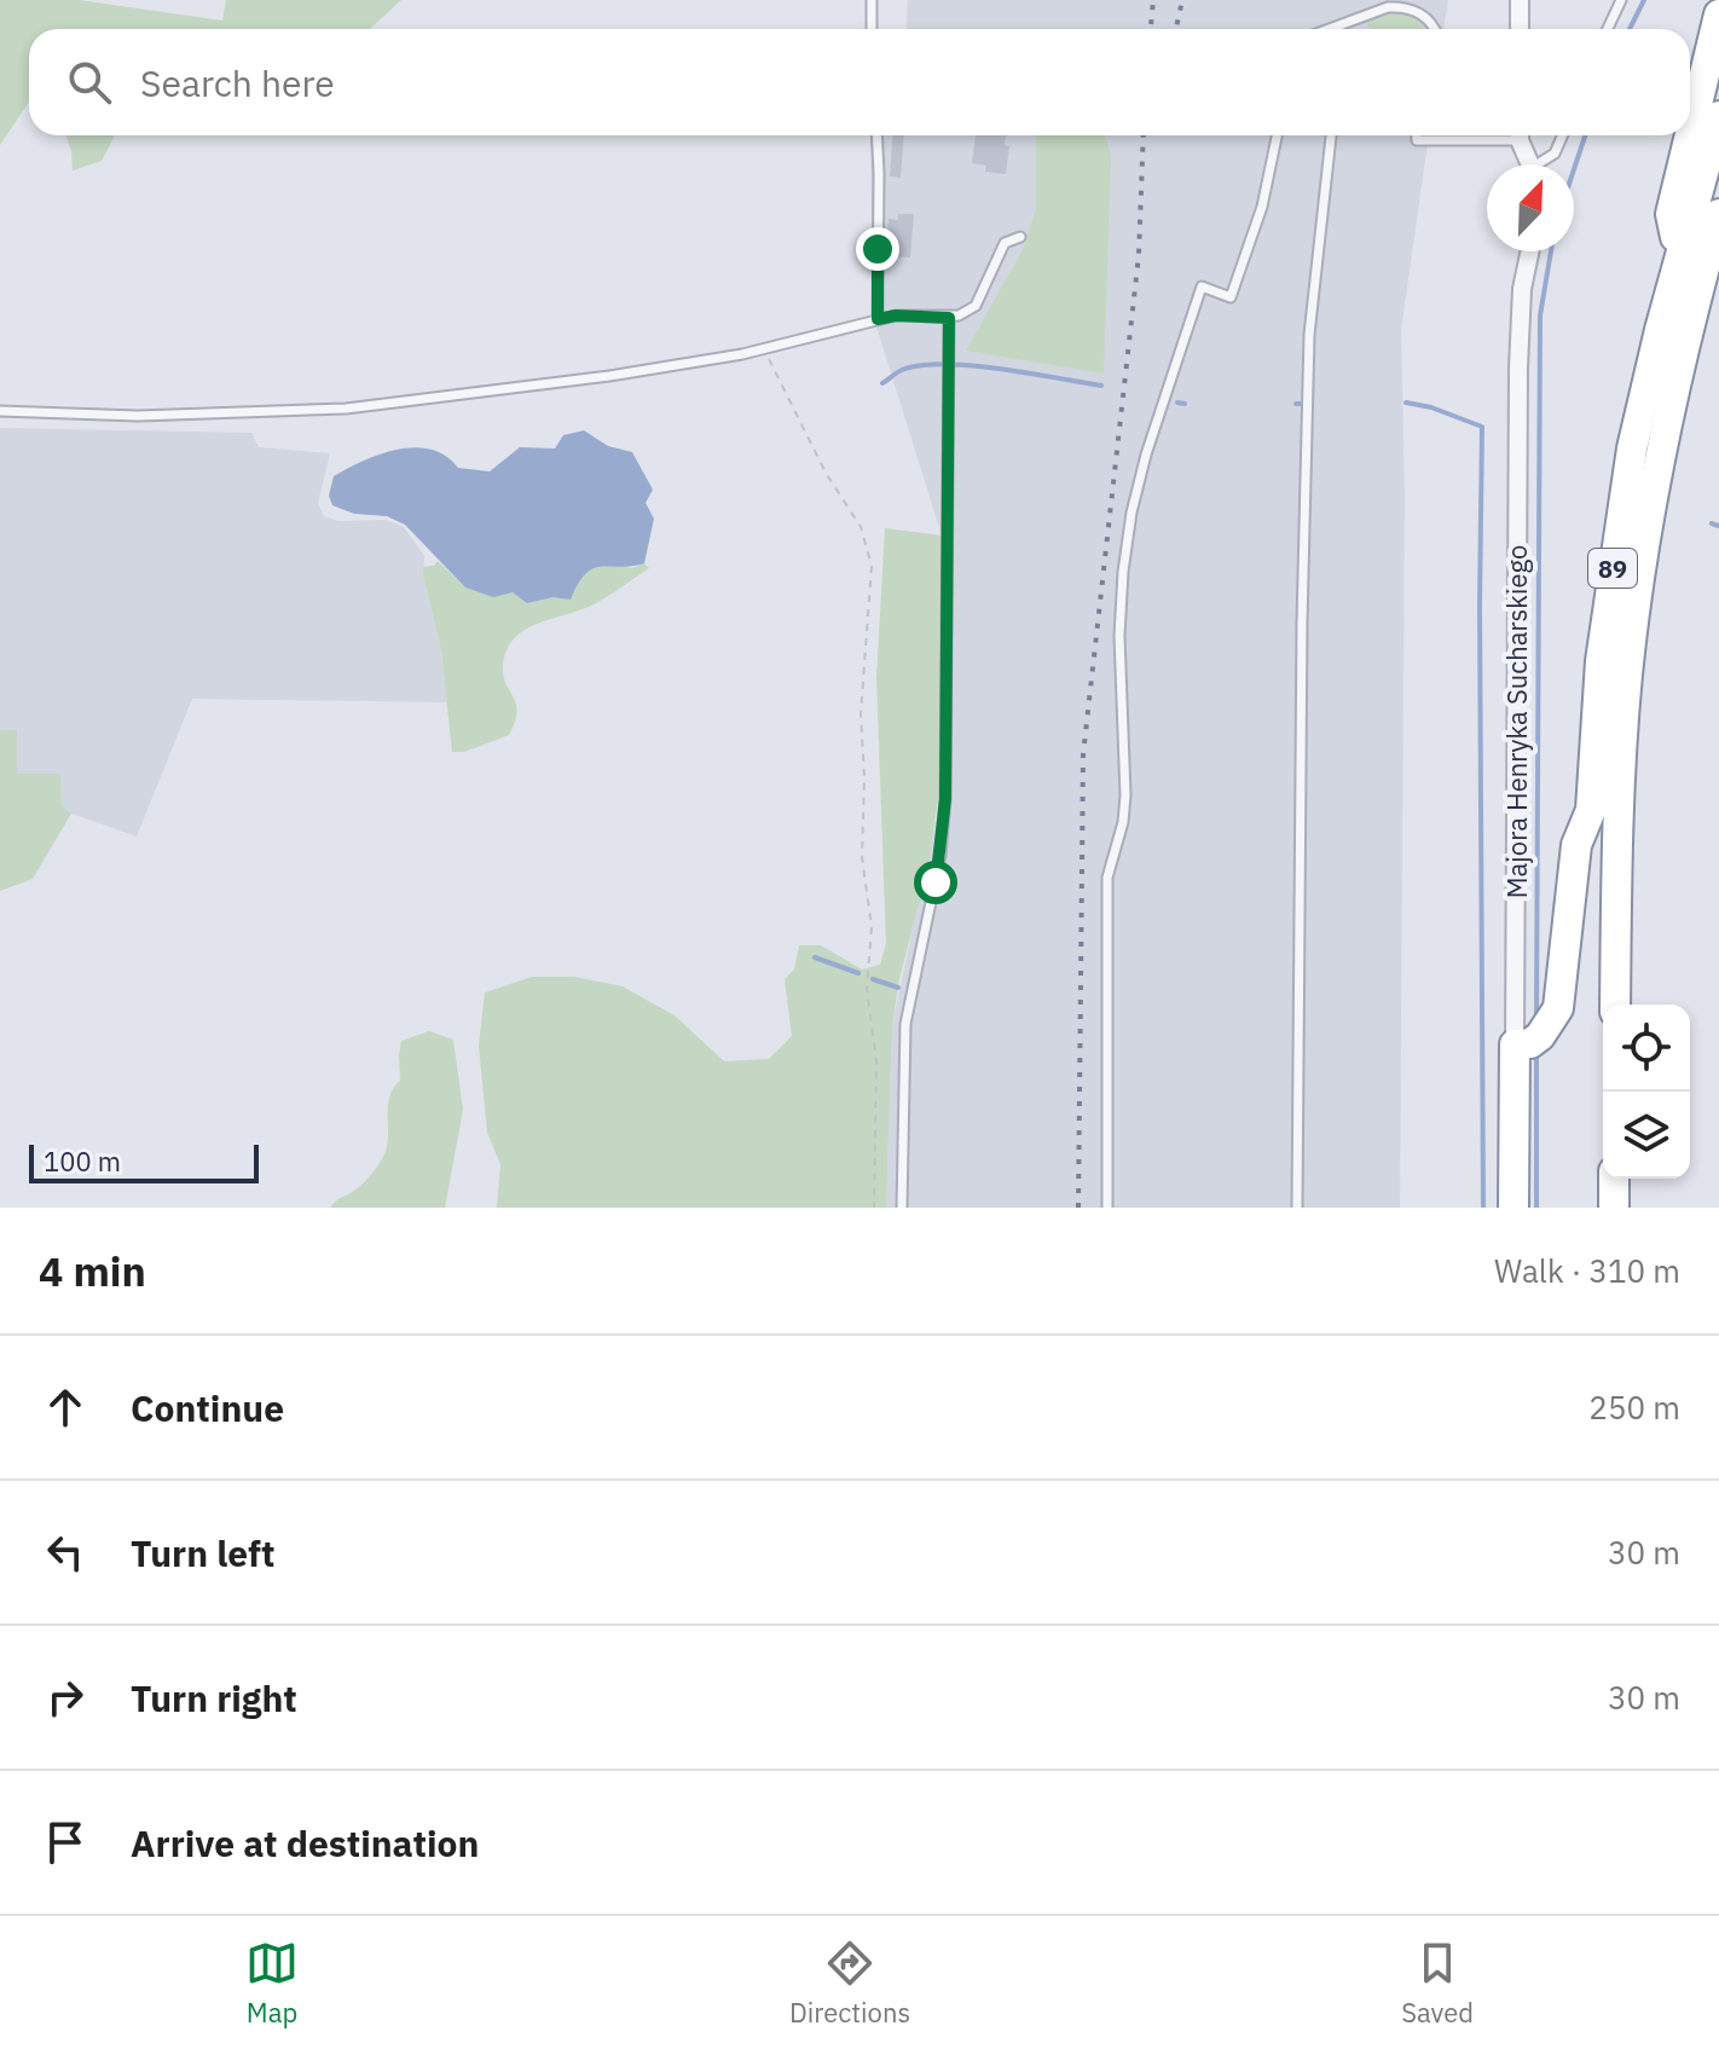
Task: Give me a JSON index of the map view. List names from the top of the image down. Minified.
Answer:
{"streets":{"highway":["89","Majora Henryka Sucharskiego"]},"crossings":[["89","Majora Henryka Sucharskiego"]],"scale_bar":"100 m","north":"top right","page":{"search":"Search here","scale":"100 m","heading":["4 min","Walk · 310 m"],"list":[["Continue","250 m"],["Turn left","30 m"],["Turn right","30 m"],"Arrive at destination"],"nav":["Map","Directions","Saved"]}}
